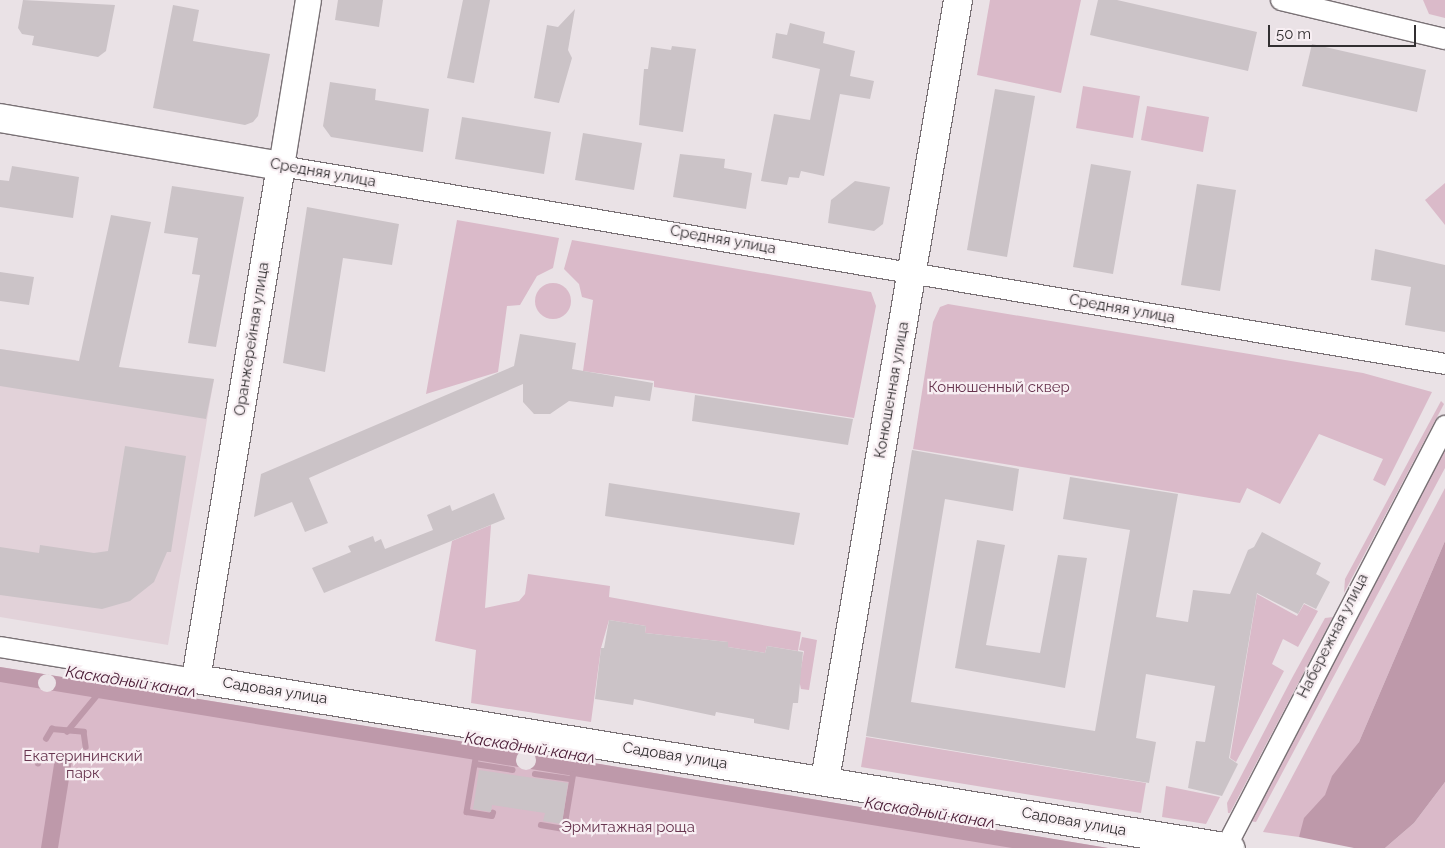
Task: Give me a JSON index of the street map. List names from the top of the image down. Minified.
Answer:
{"streets":{"main road":["Средняя улица","Оранжерейная улица","Конюшенная улица","Садовая улица"],"street":["Набережная улица"]},"crossings":[["Средняя улица","Оранжерейная улица"],["Средняя улица","Конюшенная улица"],["Оранжерейная улица","Садовая улица"],["Конюшенная улица","Садовая улица"],["Набережная улица","Садовая улица"]],"water":["Каскадный канал"],"parks":["Конюшенный сквер","Екатерининский парк","Эрмитажная роща"],"scale_bar":"50 m"}
